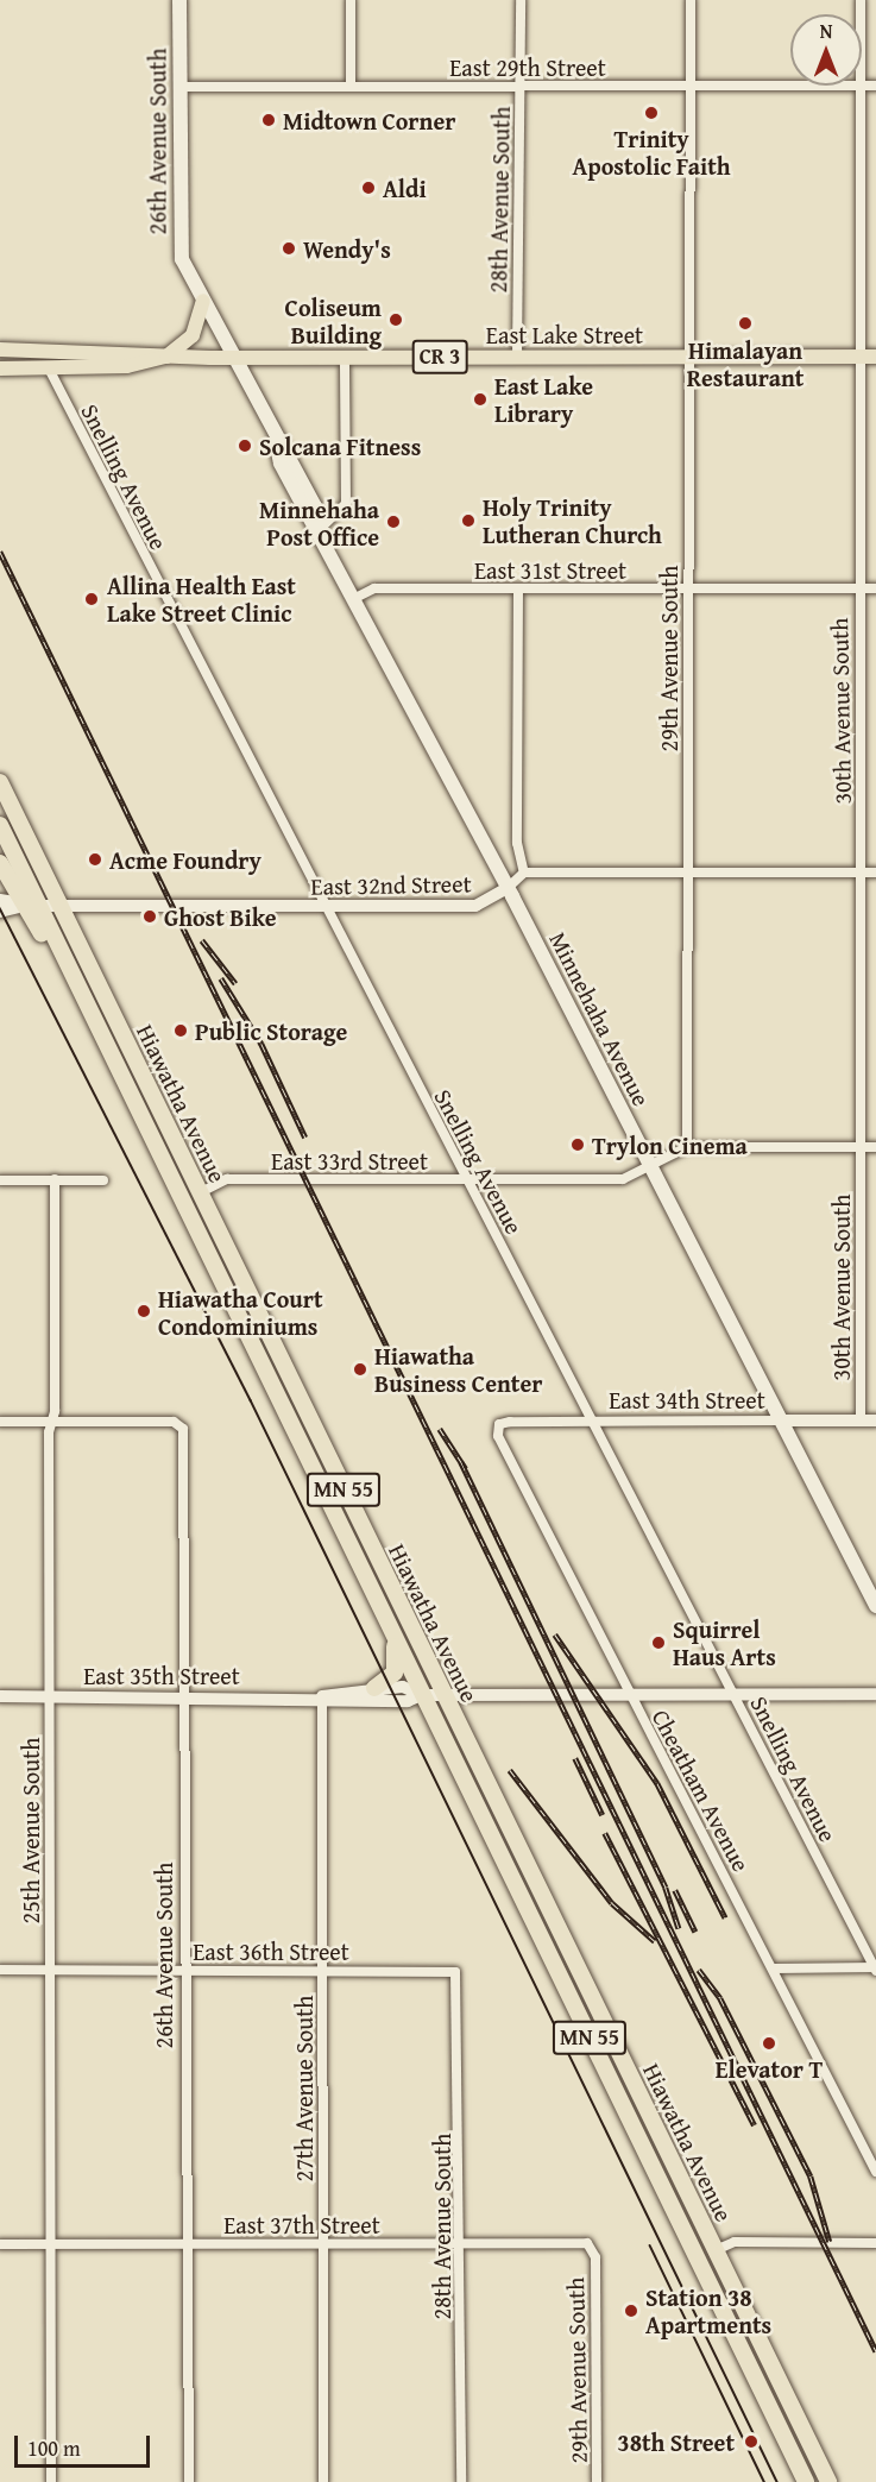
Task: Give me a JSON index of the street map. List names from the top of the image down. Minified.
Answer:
{"streets":{"highway":["Hiawatha Avenue","MN 55"],"main road":["26th Avenue South","East Lake Street","CR 3","Minnehaha Avenue"],"street":["East 29th Street","28th Avenue South","Snelling Avenue","East 31st Street","29th Avenue South","30th Avenue South","East 32nd Street","East 33rd Street","East 34th Street","East 35th Street","Cheatham Avenue","25th Avenue South","East 36th Street","27th Avenue South","East 37th Street"]},"crossings":[["East 29th Street","26th Avenue South"],["East 29th Street","28th Avenue South"],["East 29th Street","29th Avenue South"],["26th Avenue South","East Lake Street"],["26th Avenue South","Minnehaha Avenue"],["26th Avenue South","East 35th Street"],["26th Avenue South","25th Avenue South"],["26th Avenue South","East 36th Street"],["26th Avenue South","East 37th Street"],["28th Avenue South","East Lake Street"],["28th Avenue South","East 36th Street"],["28th Avenue South","East 37th Street"],["East Lake Street","Snelling Avenue"],["East Lake Street","29th Avenue South"],["East Lake Street","30th Avenue South"],["East Lake Street","Minnehaha Avenue"],["Snelling Avenue","East 32nd Street"],["Snelling Avenue","East 33rd Street"],["Snelling Avenue","East 34th Street"],["Snelling Avenue","East 35th Street"],["East 31st Street","29th Avenue South"],["East 31st Street","30th Avenue South"],["East 31st Street","Minnehaha Avenue"],["29th Avenue South","East 33rd Street"],["29th Avenue South","East 37th Street"],["30th Avenue South","East 33rd Street"],["30th Avenue South","East 34th Street"],["East 32nd Street","Minnehaha Avenue"],["East 32nd Street","Hiawatha Avenue"],["Minnehaha Avenue","East 33rd Street"],["Minnehaha Avenue","East 34th Street"],["Hiawatha Avenue","East 33rd Street"],["Hiawatha Avenue","East 35th Street"],["East 34th Street","Cheatham Avenue"],["East 35th Street","Cheatham Avenue"],["East 35th Street","25th Avenue South"],["East 35th Street","27th Avenue South"],["25th Avenue South","East 36th Street"],["25th Avenue South","East 37th Street"],["East 36th Street","27th Avenue South"],["27th Avenue South","East 37th Street"]],"places":["Trinity Apostolic Faith","Midtown Corner","Aldi","Wendy's","Coliseum Building","Himalayan Restaurant","East Lake Library","Solcana Fitness","Holy Trinity Lutheran Church","Minnehaha Post Office","Allina Health East Lake Street Clinic","Acme Foundry","Ghost Bike","Public Storage","Trylon Cinema","Hiawatha Court Condominiums","Hiawatha Business Center","Squirrel Haus Arts","Elevator T","Station 38 Apartments","38th Street"],"scale_bar":"100 m","north":"top"}
